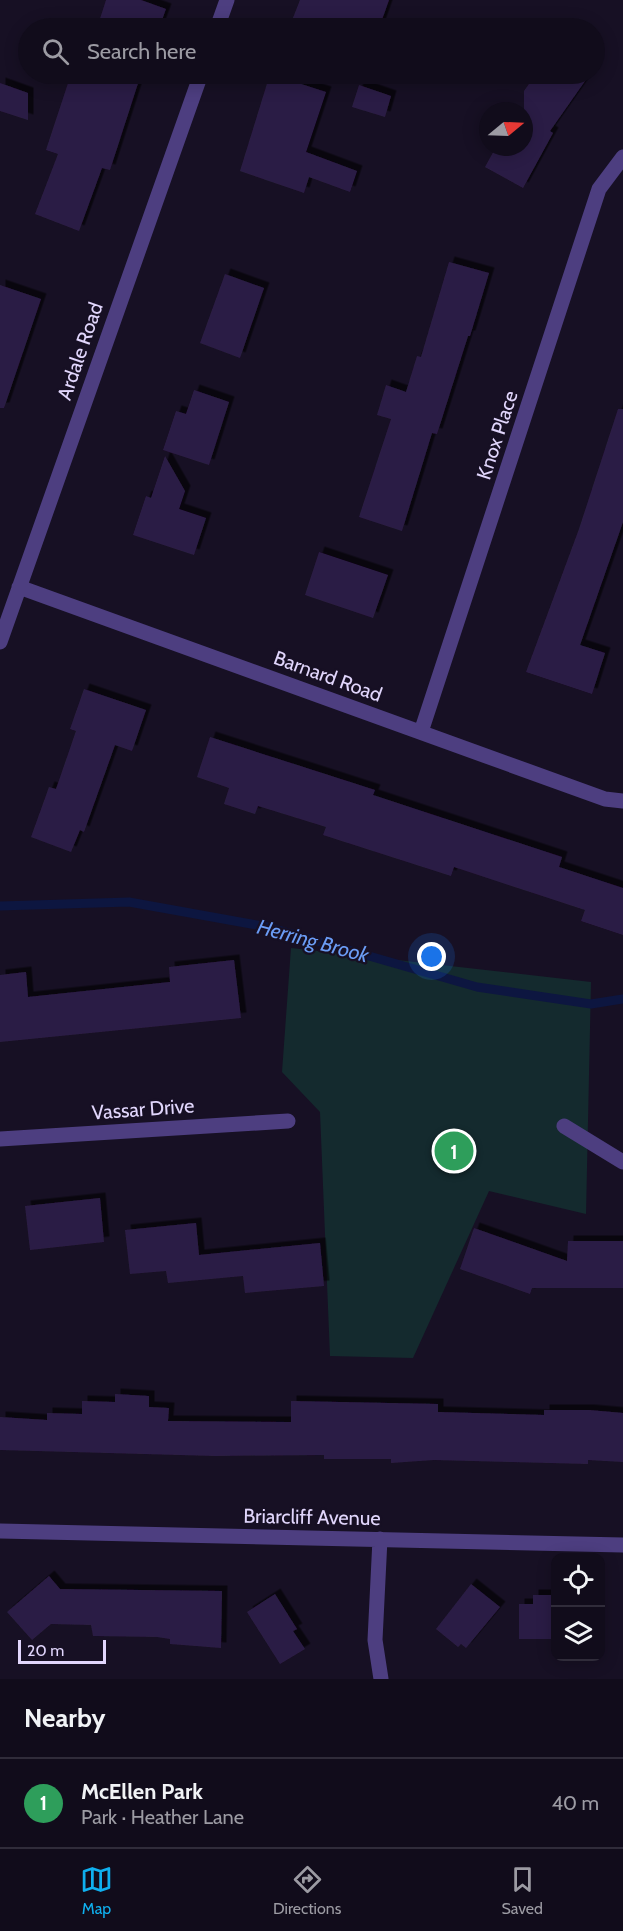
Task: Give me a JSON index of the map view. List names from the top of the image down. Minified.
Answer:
{"streets":{"street":["Ardale Road","Knox Place","Barnard Road","Vassar Drive","Briarcliff Avenue"]},"crossings":[["Ardale Road","Barnard Road"],["Knox Place","Barnard Road"]],"water":["Herring Brook"],"scale_bar":"20 m","north":"right","page":{"search":"Search here","pins":"1","scale":"20 m","heading":"Nearby","list":[{"mark":"1","name":"McEllen Park","note":"Park · Heather Lane","value":"40 m"}],"nav":["Map","Directions","Saved"]}}
